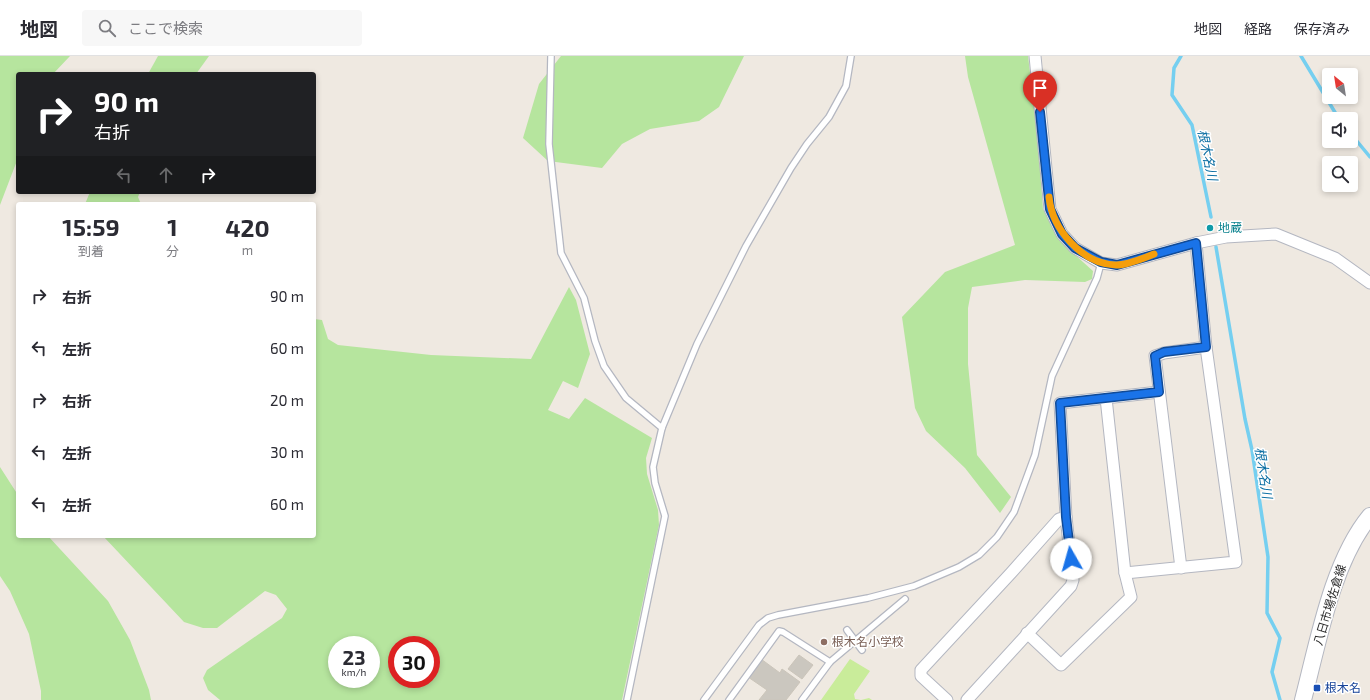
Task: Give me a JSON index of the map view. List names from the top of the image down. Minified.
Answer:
{"streets":{"main road":["八日市場佐倉線"]},"water":["根木名川"],"places":{"other":["地蔵","根木名小学校"],"transit":["根木名"]},"north":"top left","page":{"header":"地図","search":"ここで検索","nav":["地図","経路","保存済み"],"turn":["90 m","右折"],"eta":["15:59","到着","1","分","420","m"],"list":[{"name":"右折","value":"90 m"},{"name":"左折","value":"60 m"},{"name":"右折","value":"20 m"},{"name":"左折","value":"30 m"},{"name":"左折","value":"60 m"}],"speed":"23 km/h","limit":"30"}}
